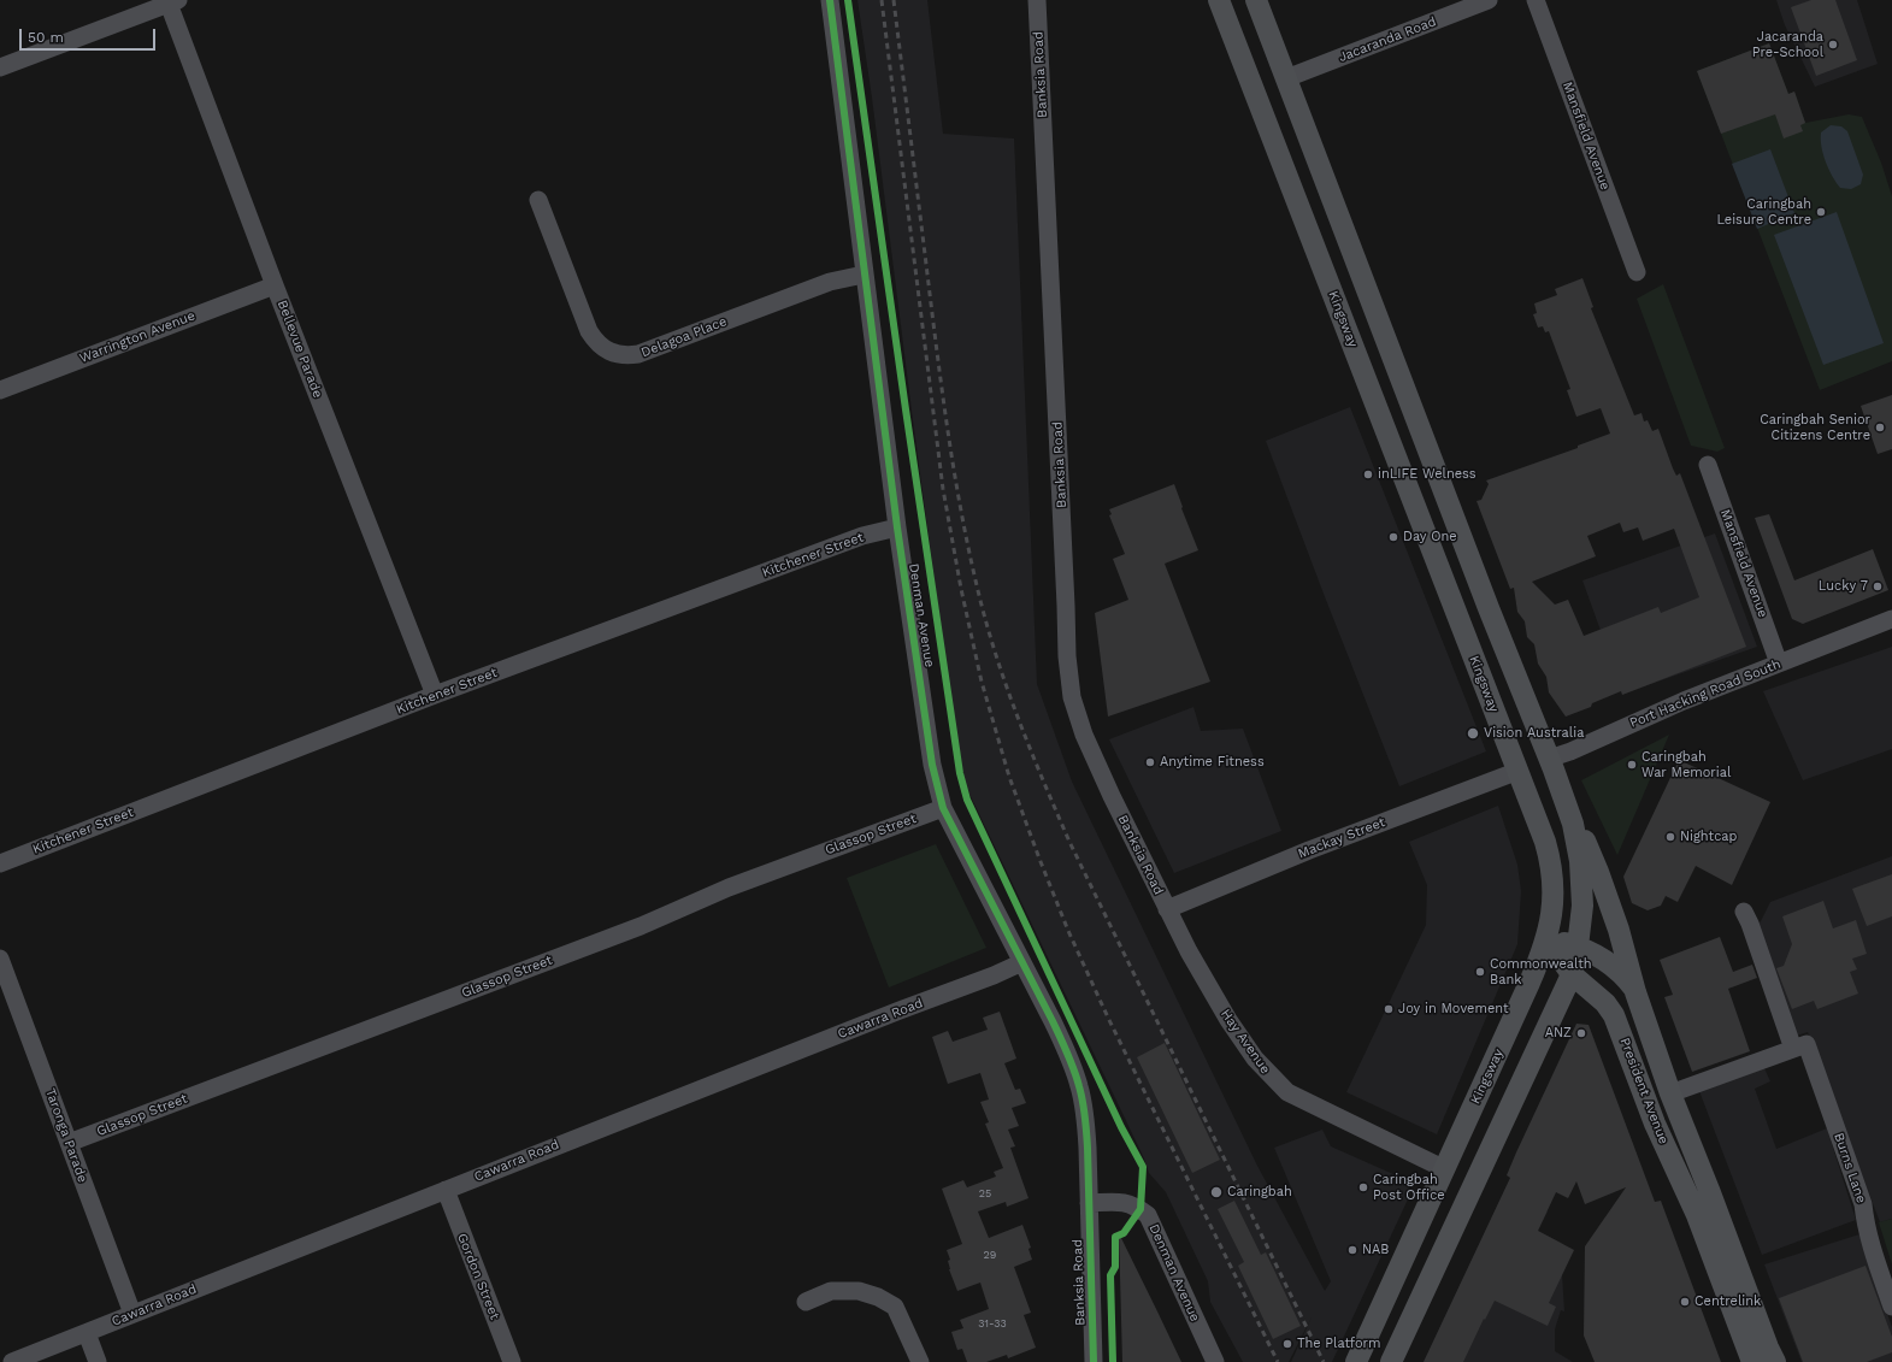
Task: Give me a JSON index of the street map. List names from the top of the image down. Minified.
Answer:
{"streets":{"main road":["Kingsway","Port Hacking Road South","President Avenue"],"street":["Jacaranda Road","Banksia Road","Mansfield Avenue","Warrington Avenue","Delagoa Place","Bellevue Parade","Kitchener Street","Denman Avenue","Glassop Street","Mackay Street","Cawarra Road","Hay Avenue","Taronga Parade","Burns Lane","Gordon Street"]},"crossings":[["Banksia Road","Denman Avenue"],["Banksia Road","Mackay Street"],["Banksia Road","Hay Avenue"],["Mansfield Avenue","Port Hacking Road South"],["Kingsway","Port Hacking Road South"],["Kingsway","Mackay Street"],["Kingsway","Hay Avenue"],["Kingsway","President Avenue"],["Warrington Avenue","Bellevue Parade"],["Delagoa Place","Denman Avenue"],["Bellevue Parade","Kitchener Street"],["Kitchener Street","Denman Avenue"],["Denman Avenue","Glassop Street"],["Denman Avenue","Cawarra Road"],["Port Hacking Road South","Mackay Street"],["Port Hacking Road South","President Avenue"],["Glassop Street","Taronga Parade"],["Mackay Street","Hay Avenue"],["Cawarra Road","Taronga Parade"],["Cawarra Road","Gordon Street"]],"places":["Jacaranda Pre-School","Caringbah Leisure Centre","Caringbah Senior Citizens Centre","inLIFE Welness","Day One","Lucky 7","Vision Australia","Anytime Fitness","Caringbah War Memorial","Nightcap","Commonwealth Bank","Joy in Movement","ANZ","Caringbah Post Office","Caringbah","NAB","Centrelink","The Platform"],"house_numbers":["25","29","31-33"],"scale_bar":"50 m"}
